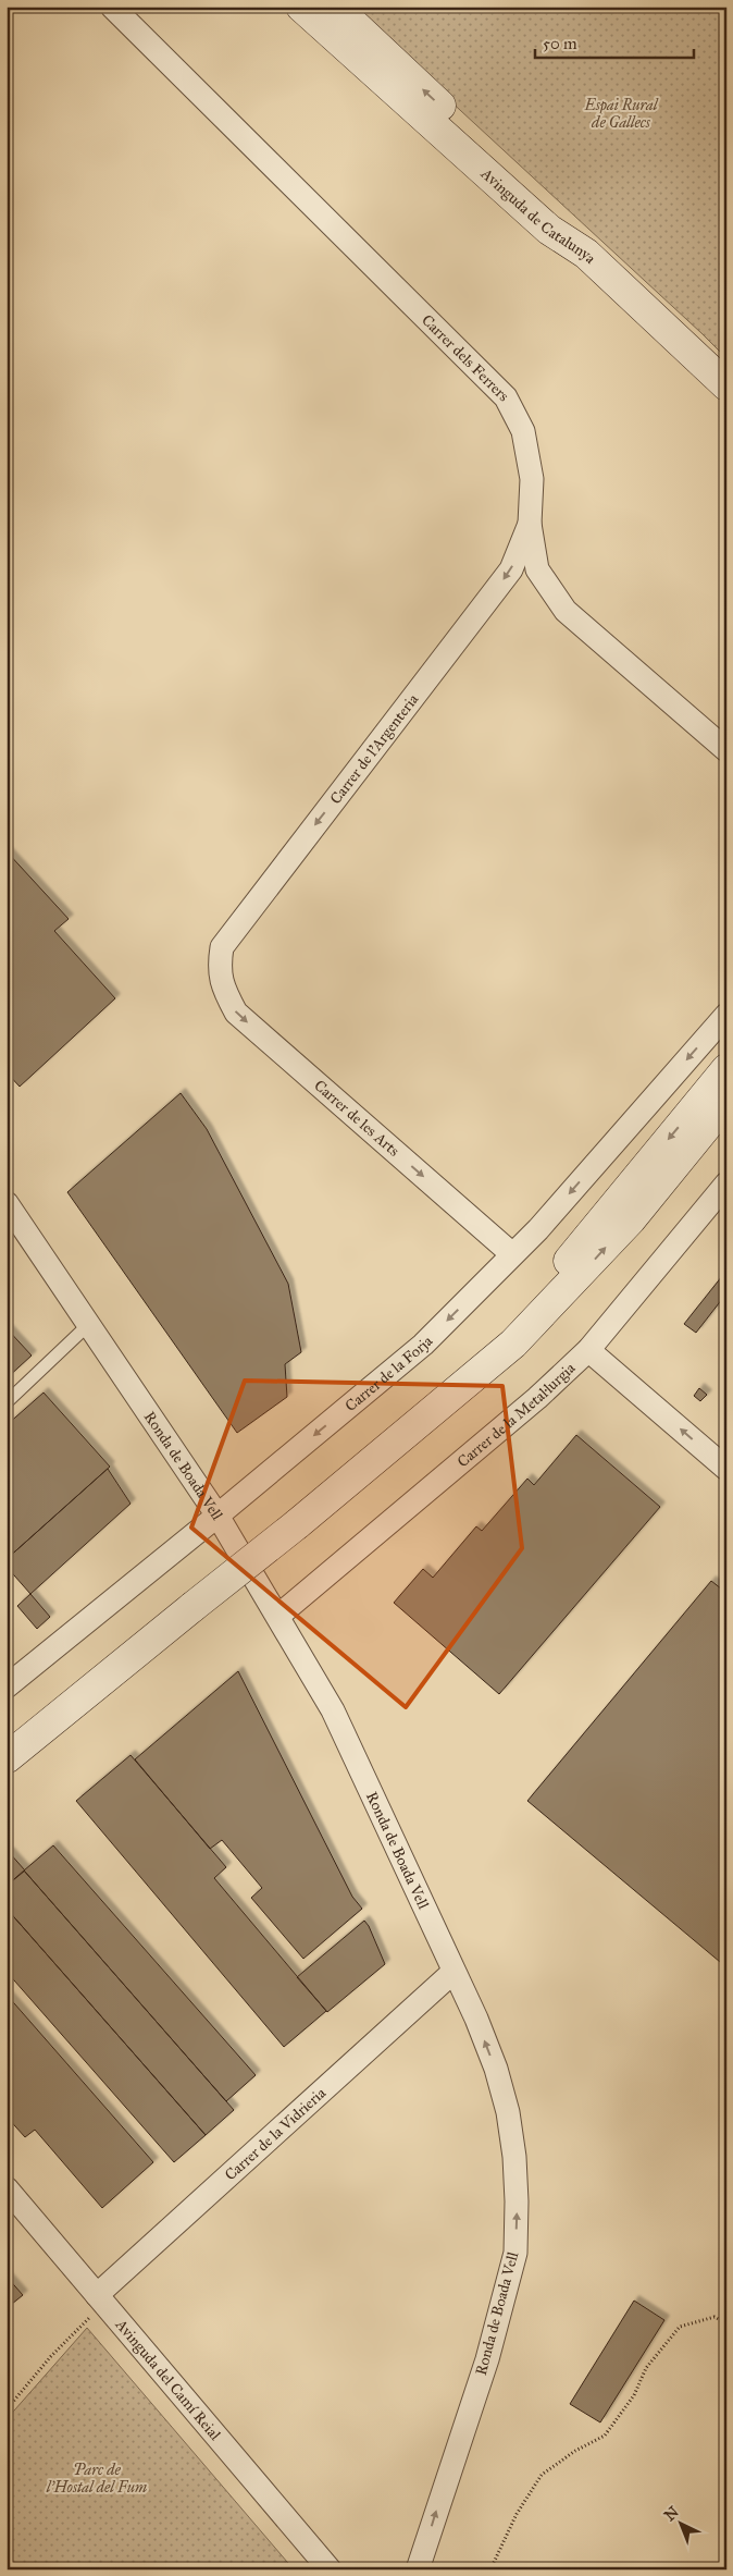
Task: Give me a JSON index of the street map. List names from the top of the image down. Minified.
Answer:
{"streets":{"street":["Avinguda de Catalunya","Carrer dels Ferrers","Carrer de l'Argenteria","Carrer de les Arts","Carrer de la Forja","Carrer de la Metal·lurgia","Ronda de Boada Vell","Carrer de la Vidrieria","Avinguda del Camí Reial"]},"crossings":[["Carrer dels Ferrers","Carrer de l'Argenteria"],["Carrer de l'Argenteria","Carrer de les Arts"],["Carrer de les Arts","Carrer de la Forja"],["Carrer de la Forja","Ronda de Boada Vell"],["Carrer de la Metal·lurgia","Ronda de Boada Vell"],["Ronda de Boada Vell","Carrer de la Vidrieria"],["Carrer de la Vidrieria","Avinguda del Camí Reial"]],"one_way":["Carrer de l'Argenteria","Carrer de les Arts","Ronda de Boada Vell"],"parks":["Espai Rural de Gallecs","Parc de l'Hostal del Fum"],"scale_bar":"50 m","north":"top left"}
